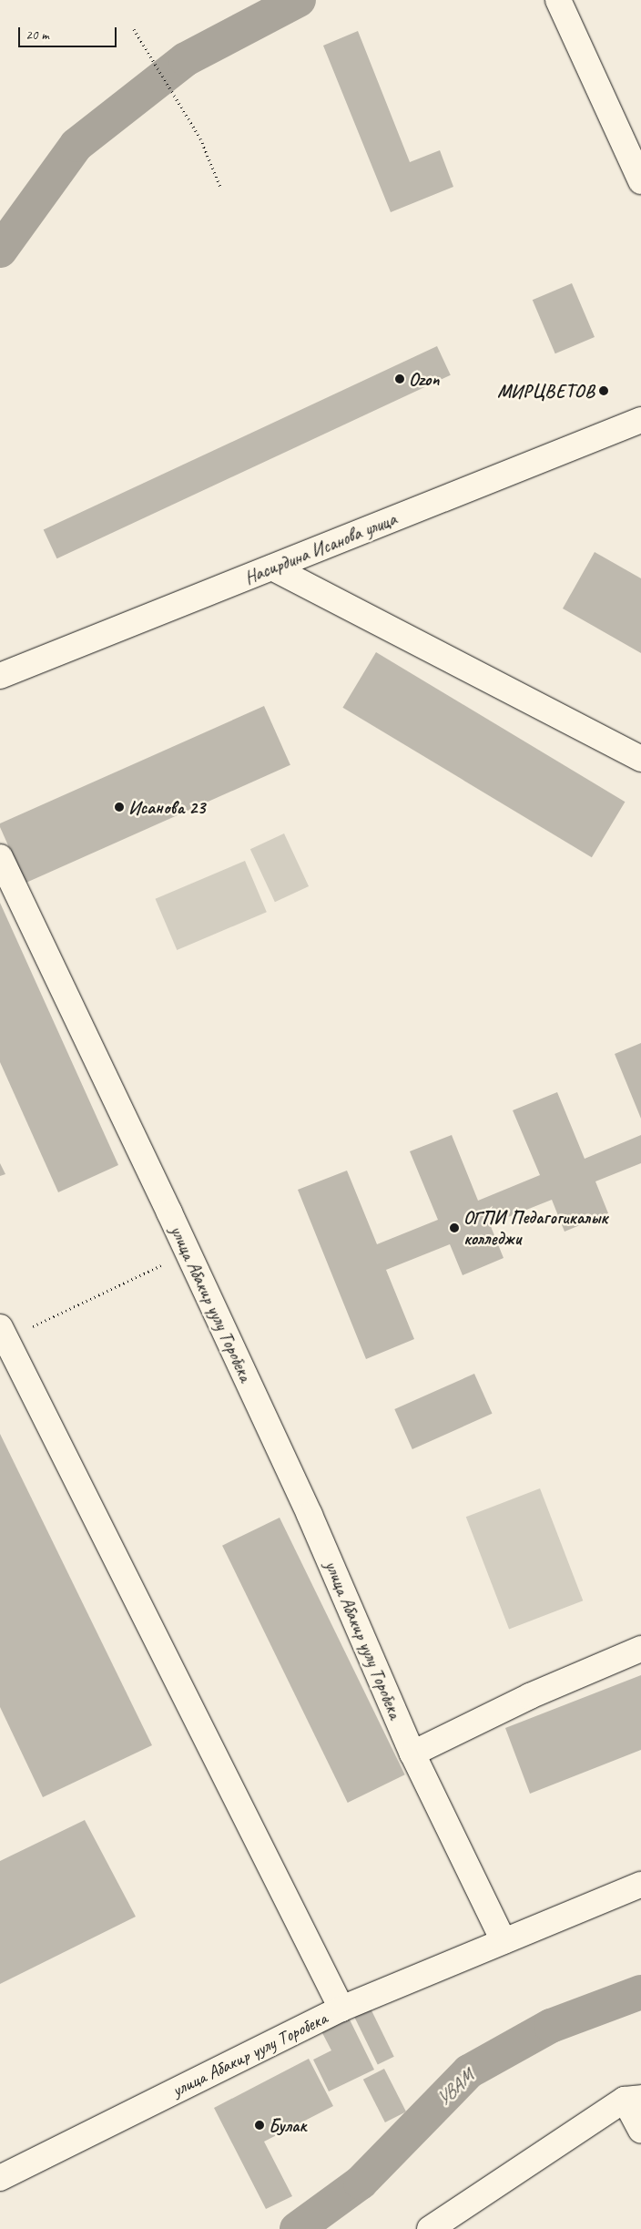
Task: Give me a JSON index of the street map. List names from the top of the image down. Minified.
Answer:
{"streets":{"street":["Насирдина Исанова улица","улица Абакир уулу Торобека"]},"water":["УВАМ"],"places":["Ozon","МИРЦВЕТОВ","Исанова 23","ОГПИ Педагогикалык колледжи","Булак"],"scale_bar":"20 m"}
